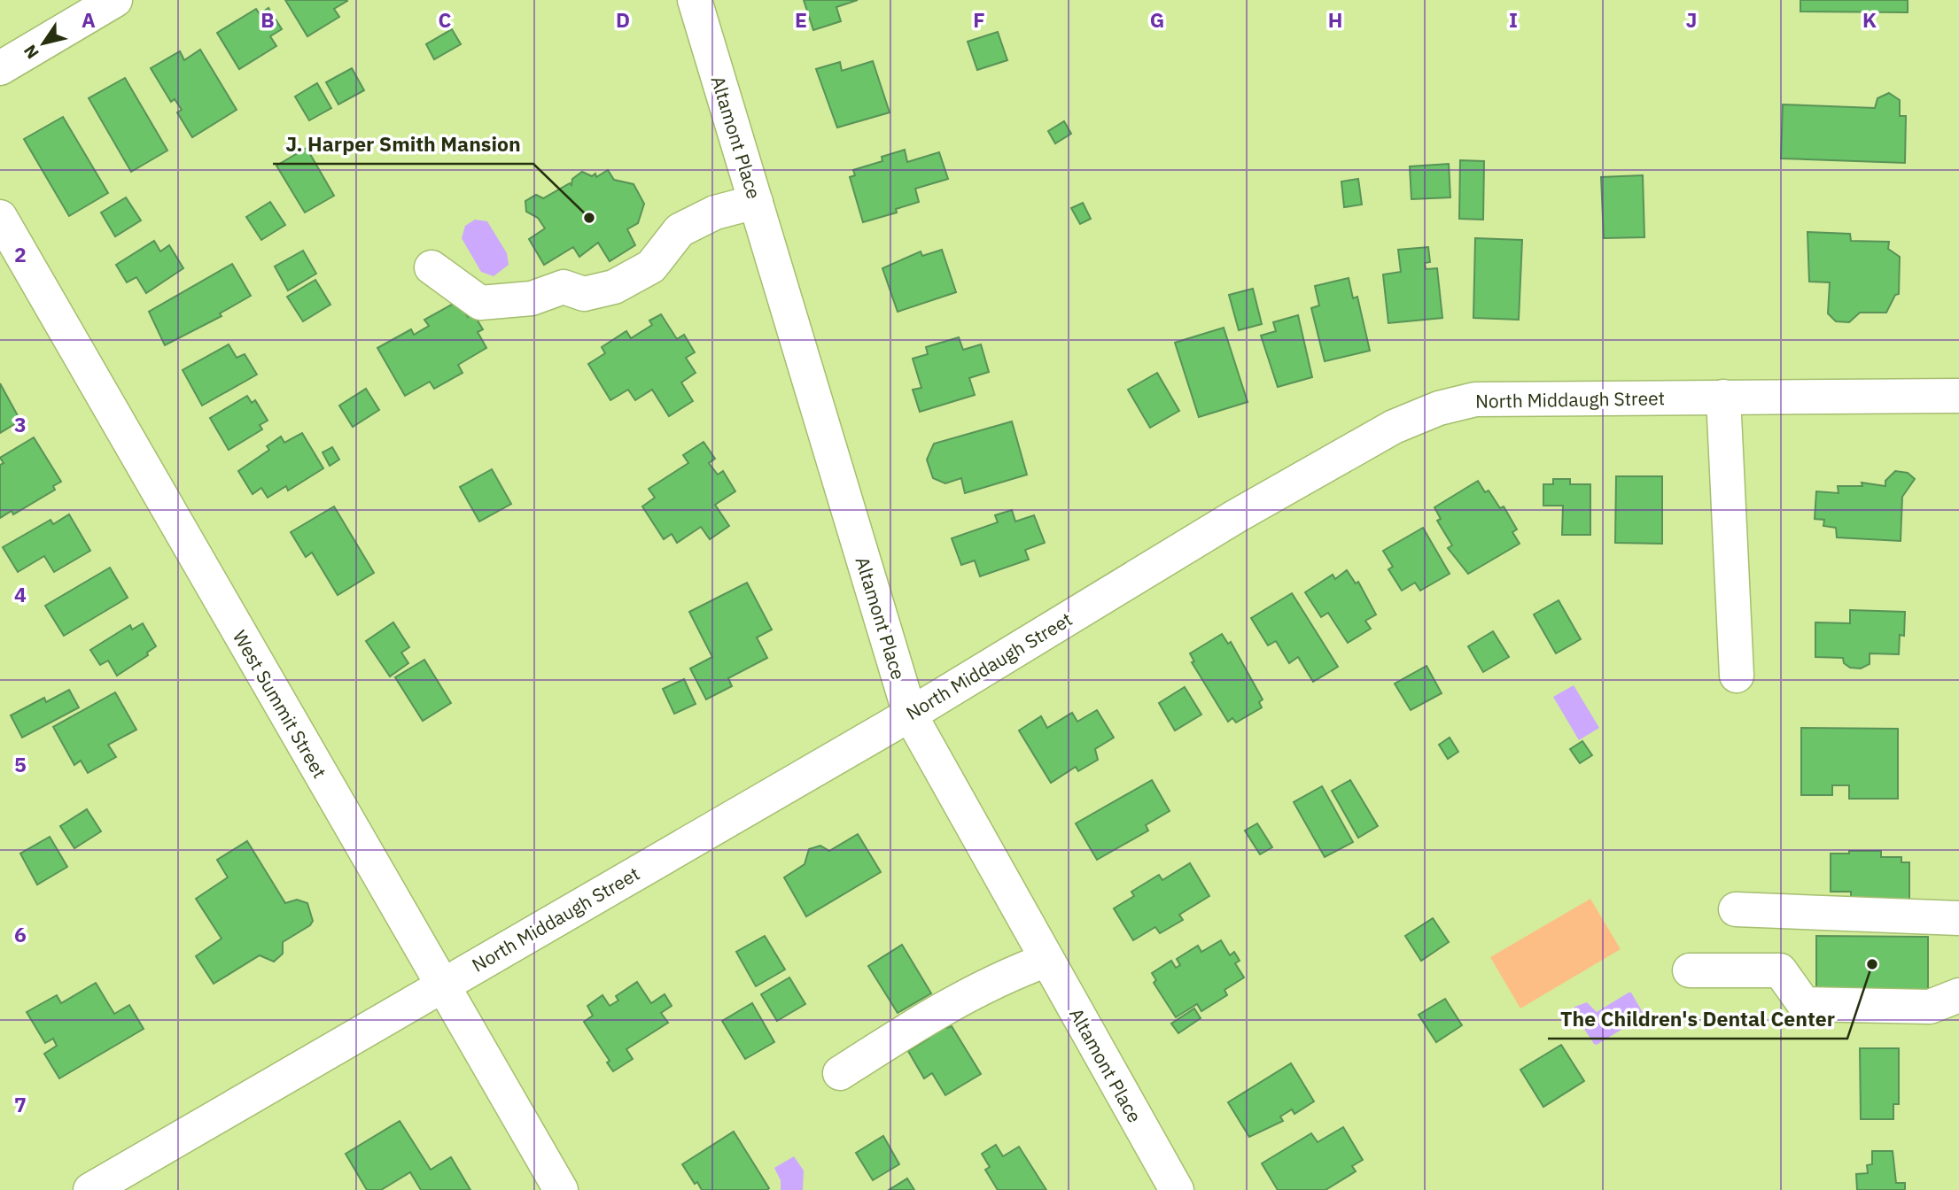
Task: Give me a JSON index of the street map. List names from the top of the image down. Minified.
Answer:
{"streets":{"street":["Altamont Place","North Middaugh Street","West Summit Street"]},"crossings":[["Altamont Place","North Middaugh Street"],["North Middaugh Street","West Summit Street"]],"places":["J. Harper Smith Mansion","The Children's Dental Center"],"north":"bottom left","grid":{"columns":["A","B","C","D","E","F","G","H","I","J","K"],"rows":["2","3","4","5","6","7"]}}
